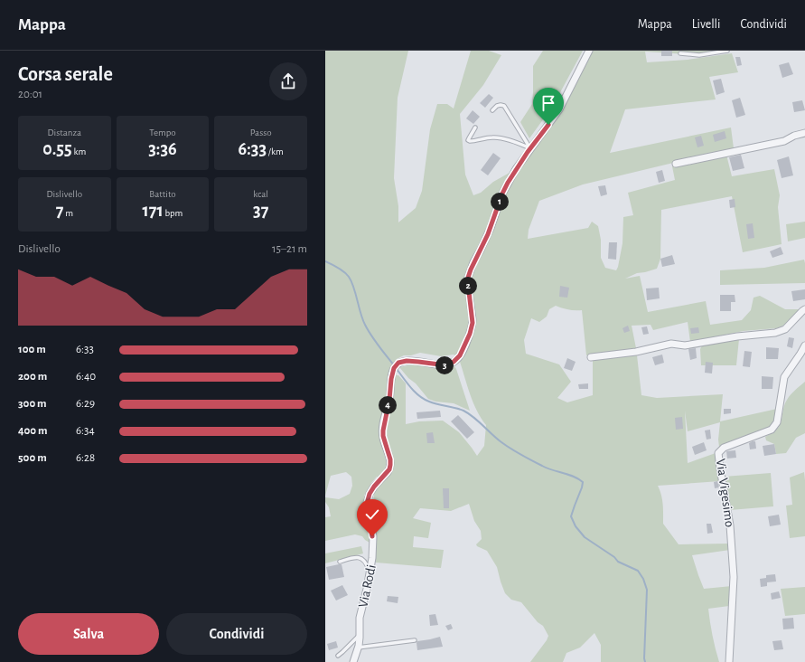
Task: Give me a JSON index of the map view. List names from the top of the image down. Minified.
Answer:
{"streets":{"street":["Via Vigesimo","Via Rodi"]},"page":{"header":"Mappa","nav":["Mappa","Livelli","Condividi"],"heading":["Corsa serale","20:01"],"stats":[["Distanza","0.55 km"],["Tempo","3:36"],["Passo","6:33 /km"],["Dislivello","7 m"],["Battito","171 bpm"],["kcal","37"]],"pins":["1","2","3","4"],"chart":["Dislivello","15–21 m"],"list":[{"name":"100 m","note":"6:33"},{"name":"200 m","note":"6:40"},{"name":"300 m","note":"6:29"},{"name":"400 m","note":"6:34"},{"name":"500 m","note":"6:28"}],"buttons":["Salva","Condividi"]}}
